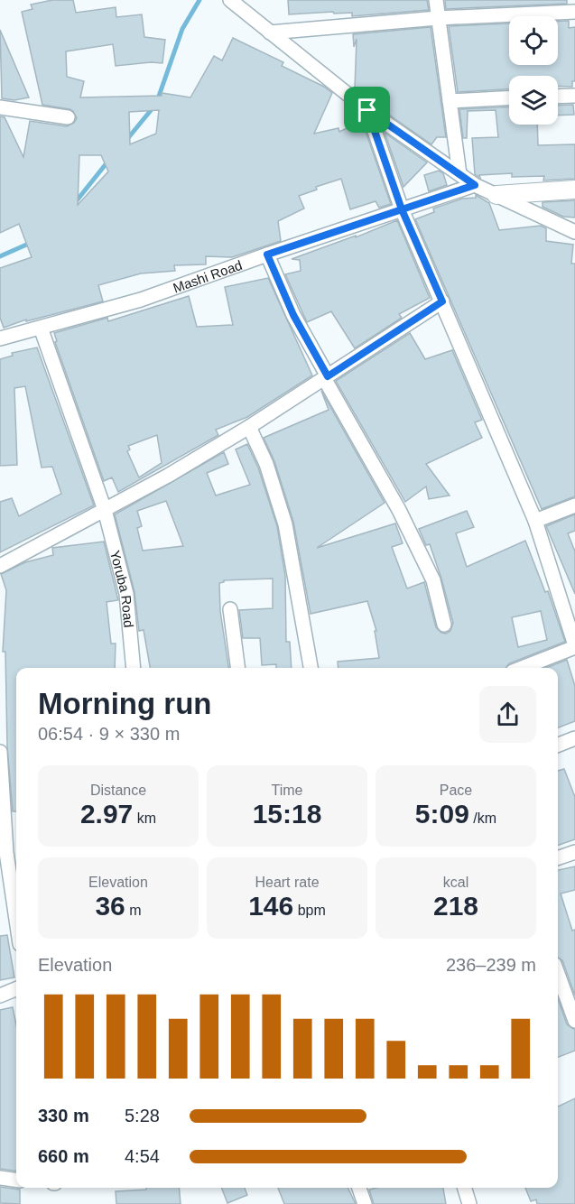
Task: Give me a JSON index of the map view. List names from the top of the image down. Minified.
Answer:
{"streets":{"street":["Mashi Road","Yoruba Road"]},"crossings":[["Mashi Road","Yoruba Road"]],"page":{"heading":["Morning run","06:54 · 9 × 330 m"],"stats":[["Distance","2.97 km"],["Time","15:18"],["Pace","5:09 /km"],["Elevation","36 m"],["Heart rate","146 bpm"],["kcal","218"]],"chart":["Elevation","236–239 m"],"list":[{"name":"330 m","note":"5:28"},{"name":"660 m","note":"4:54"}]}}
